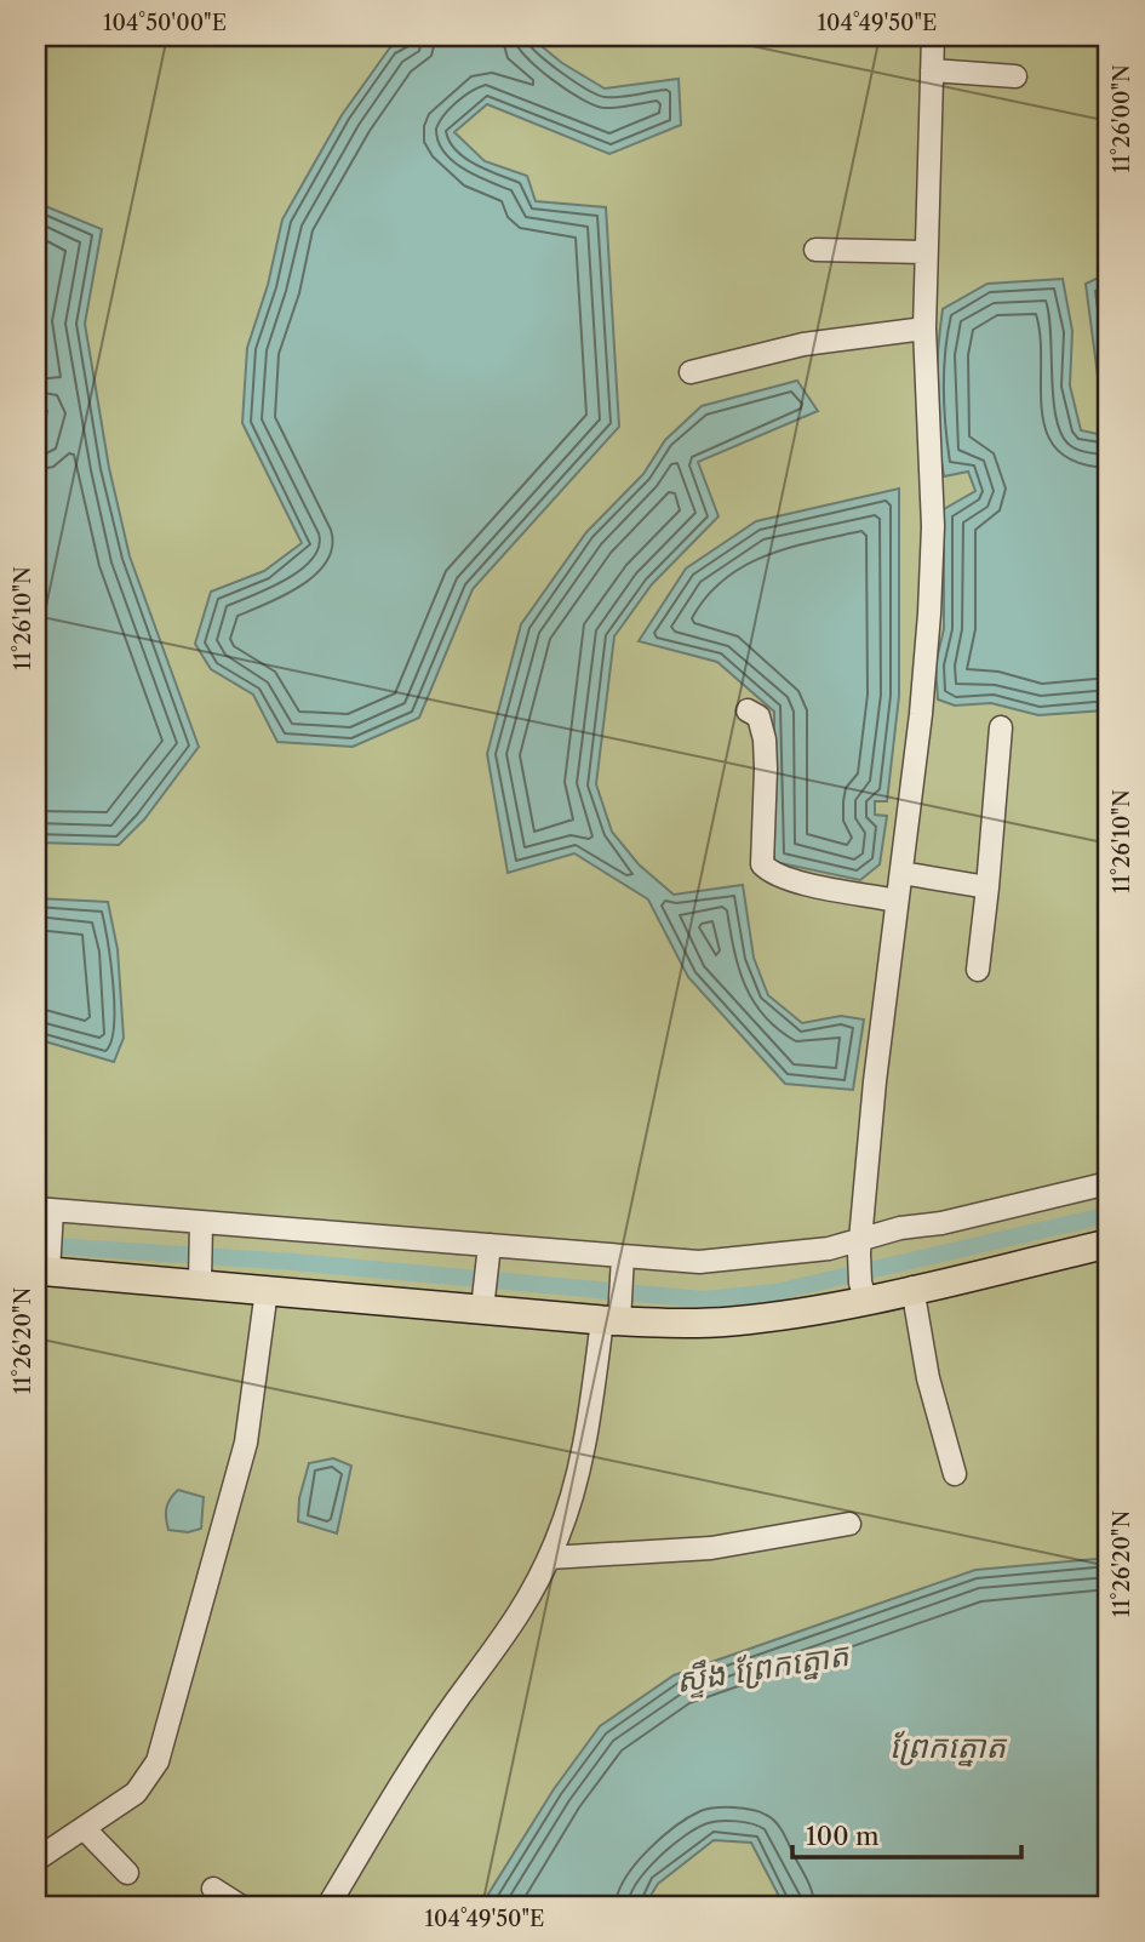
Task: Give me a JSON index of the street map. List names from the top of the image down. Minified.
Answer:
{"water":["ស្ទឹង ព្រែកត្នោត","ព្រែកត្នោត"],"scale_bar":"100 m","coordinates":["104°50'00\"E","104°49'50\"E","11°26'00\"N","11°26'10\"N","11°26'20\"N"]}
